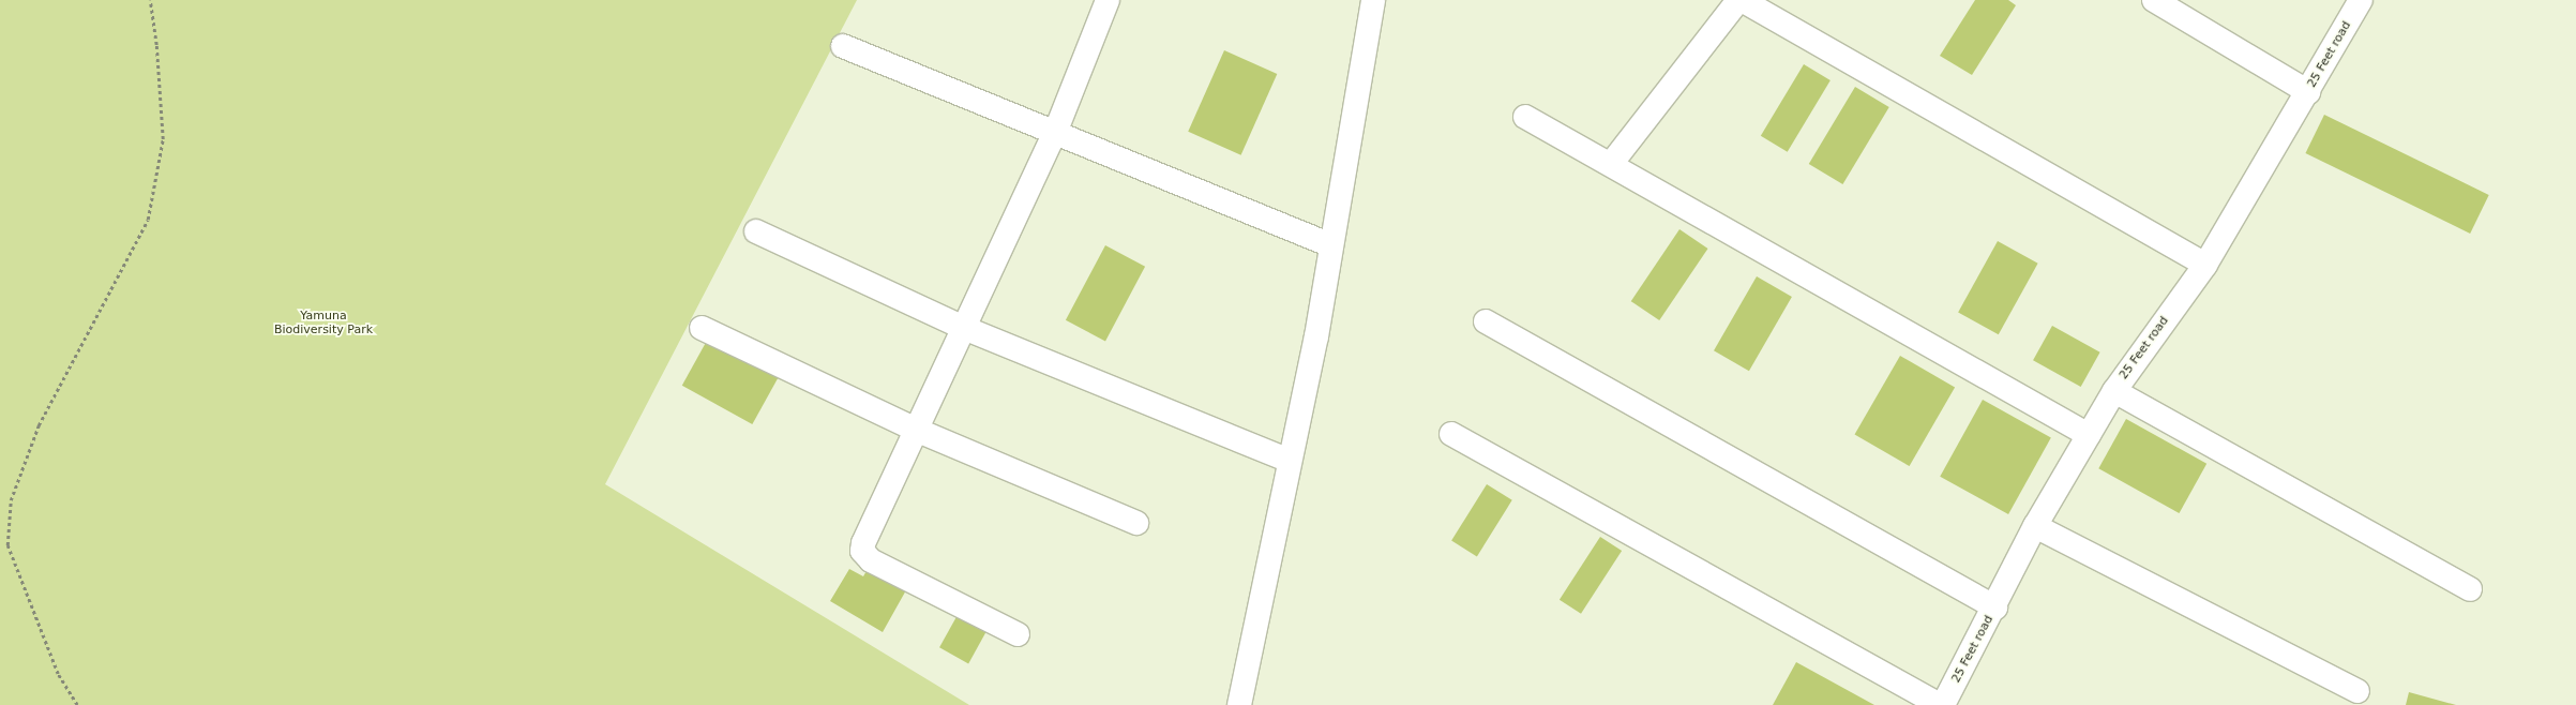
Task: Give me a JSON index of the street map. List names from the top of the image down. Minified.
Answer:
{"streets":{"street":["25 Feet road"]},"parks":["Yamuna Biodiversity Park"]}
